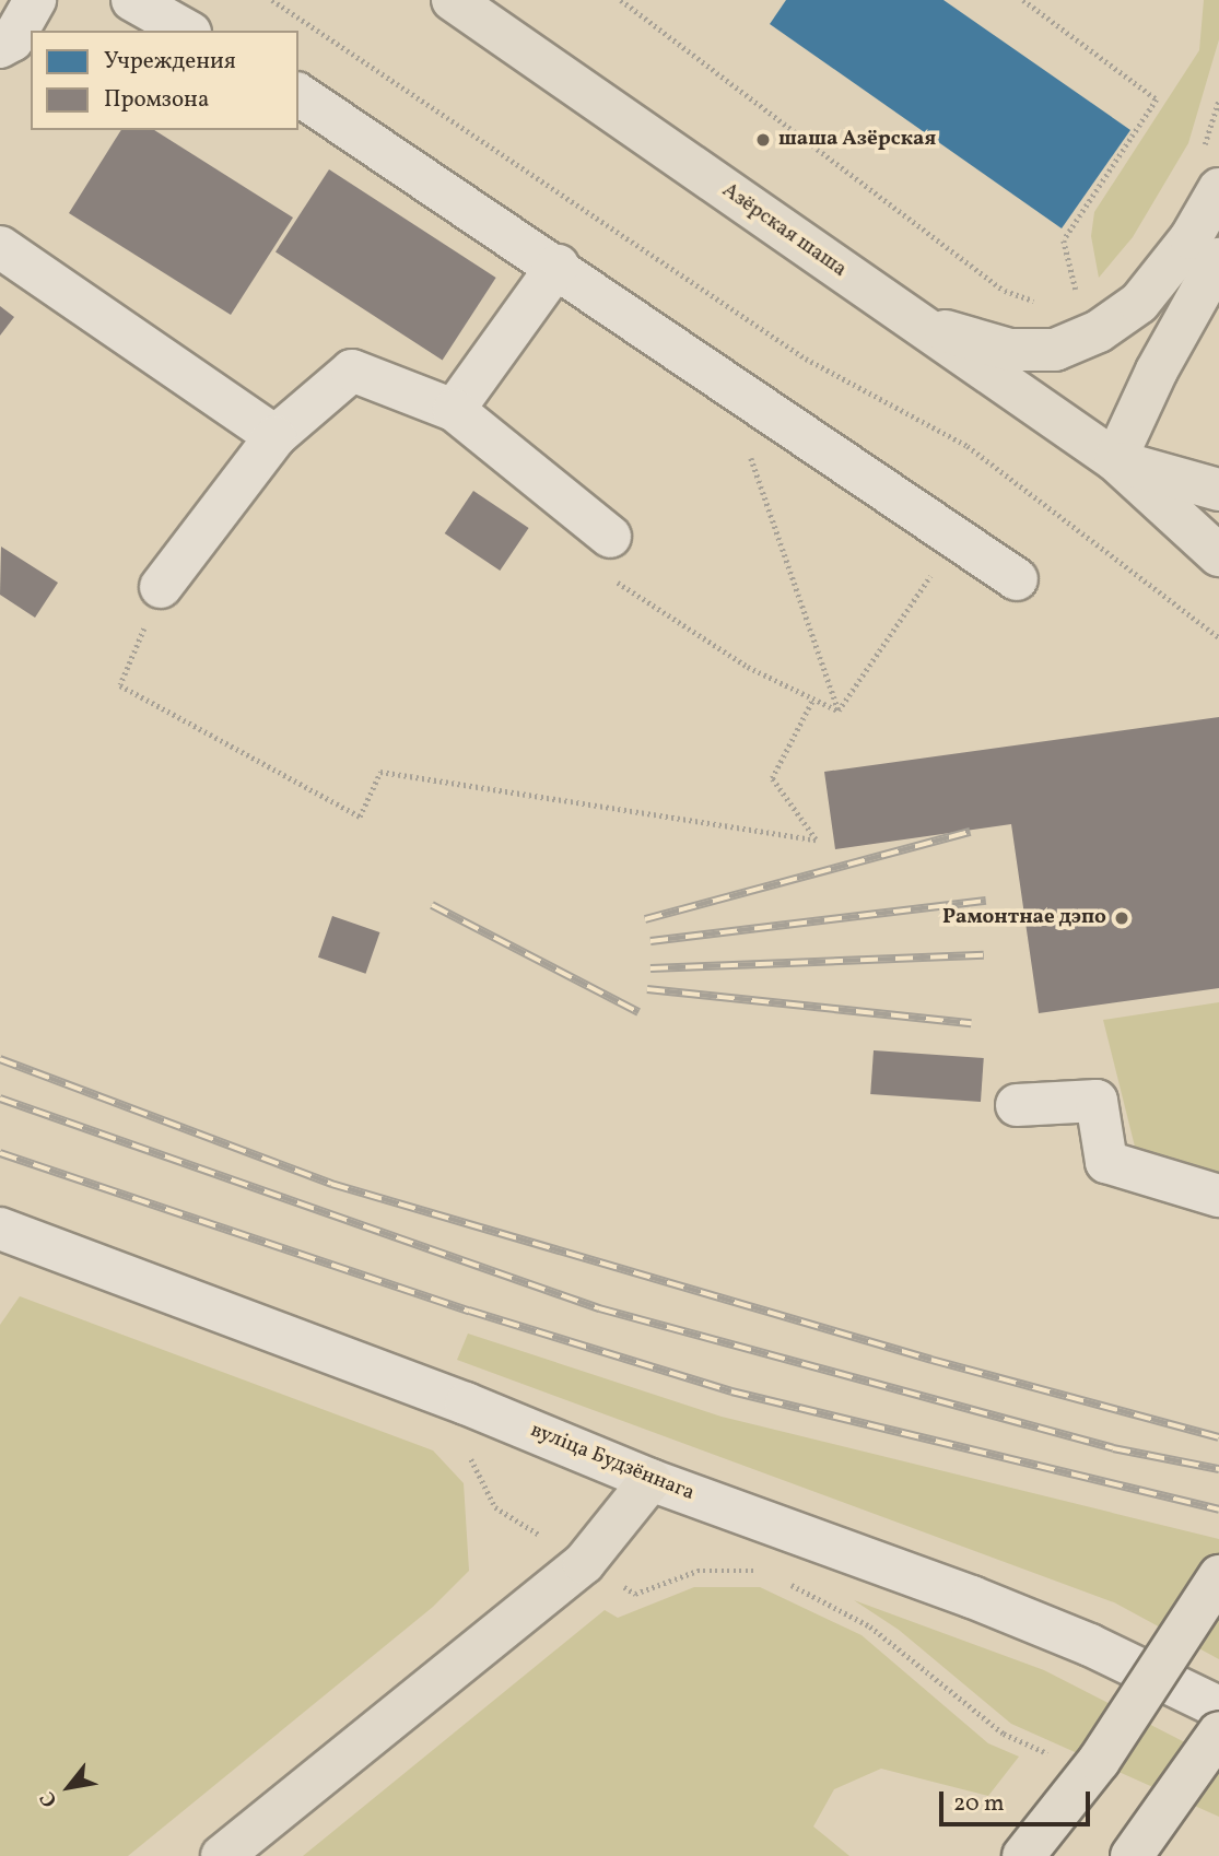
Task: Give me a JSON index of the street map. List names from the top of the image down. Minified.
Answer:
{"streets":{"main road":["Азёрская шаша"],"street":["вуліца Будзённага"]},"places":["шаша Азёрская","Рамонтнае дэпо"],"legend":["Учреждения","Промзона"],"scale_bar":"20 m","north":"bottom left"}
